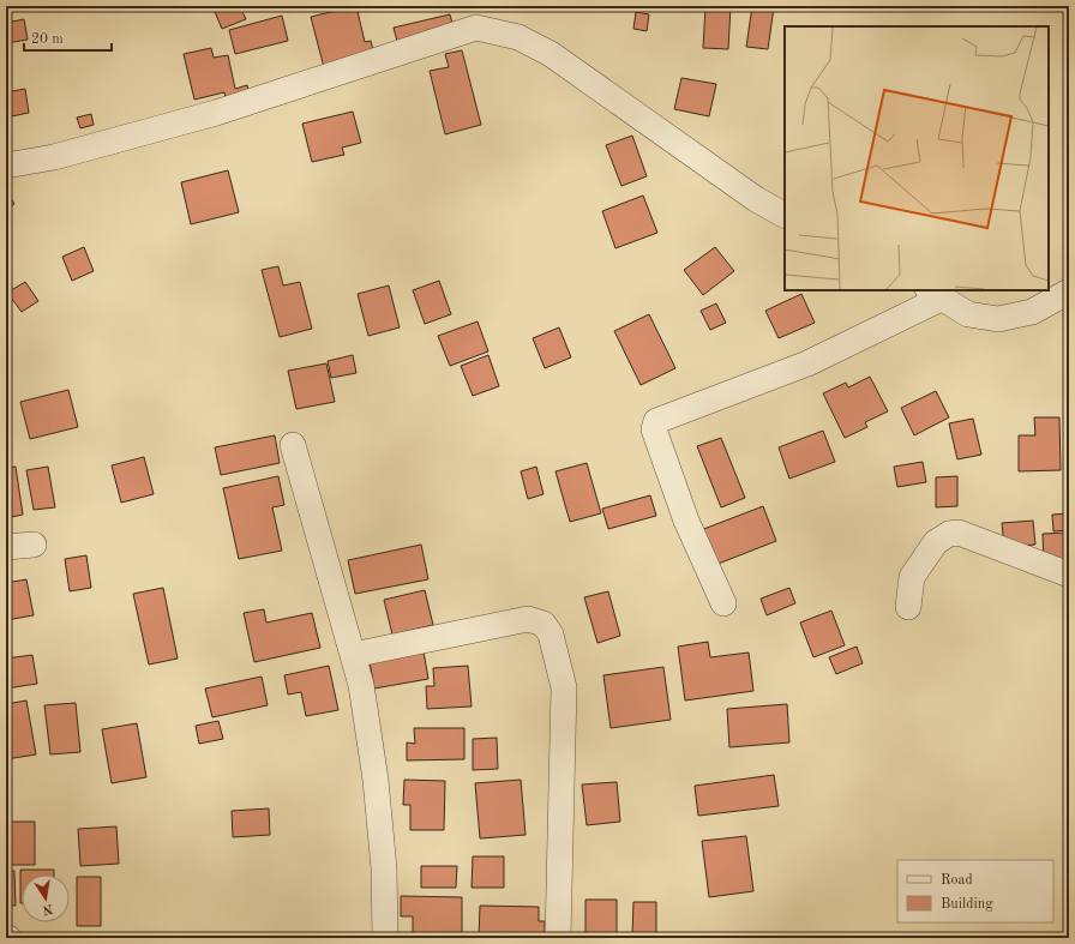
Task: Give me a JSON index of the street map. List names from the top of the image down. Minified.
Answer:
{"legend":["Road","Building"],"scale_bar":"20 m","north":"bottom"}
